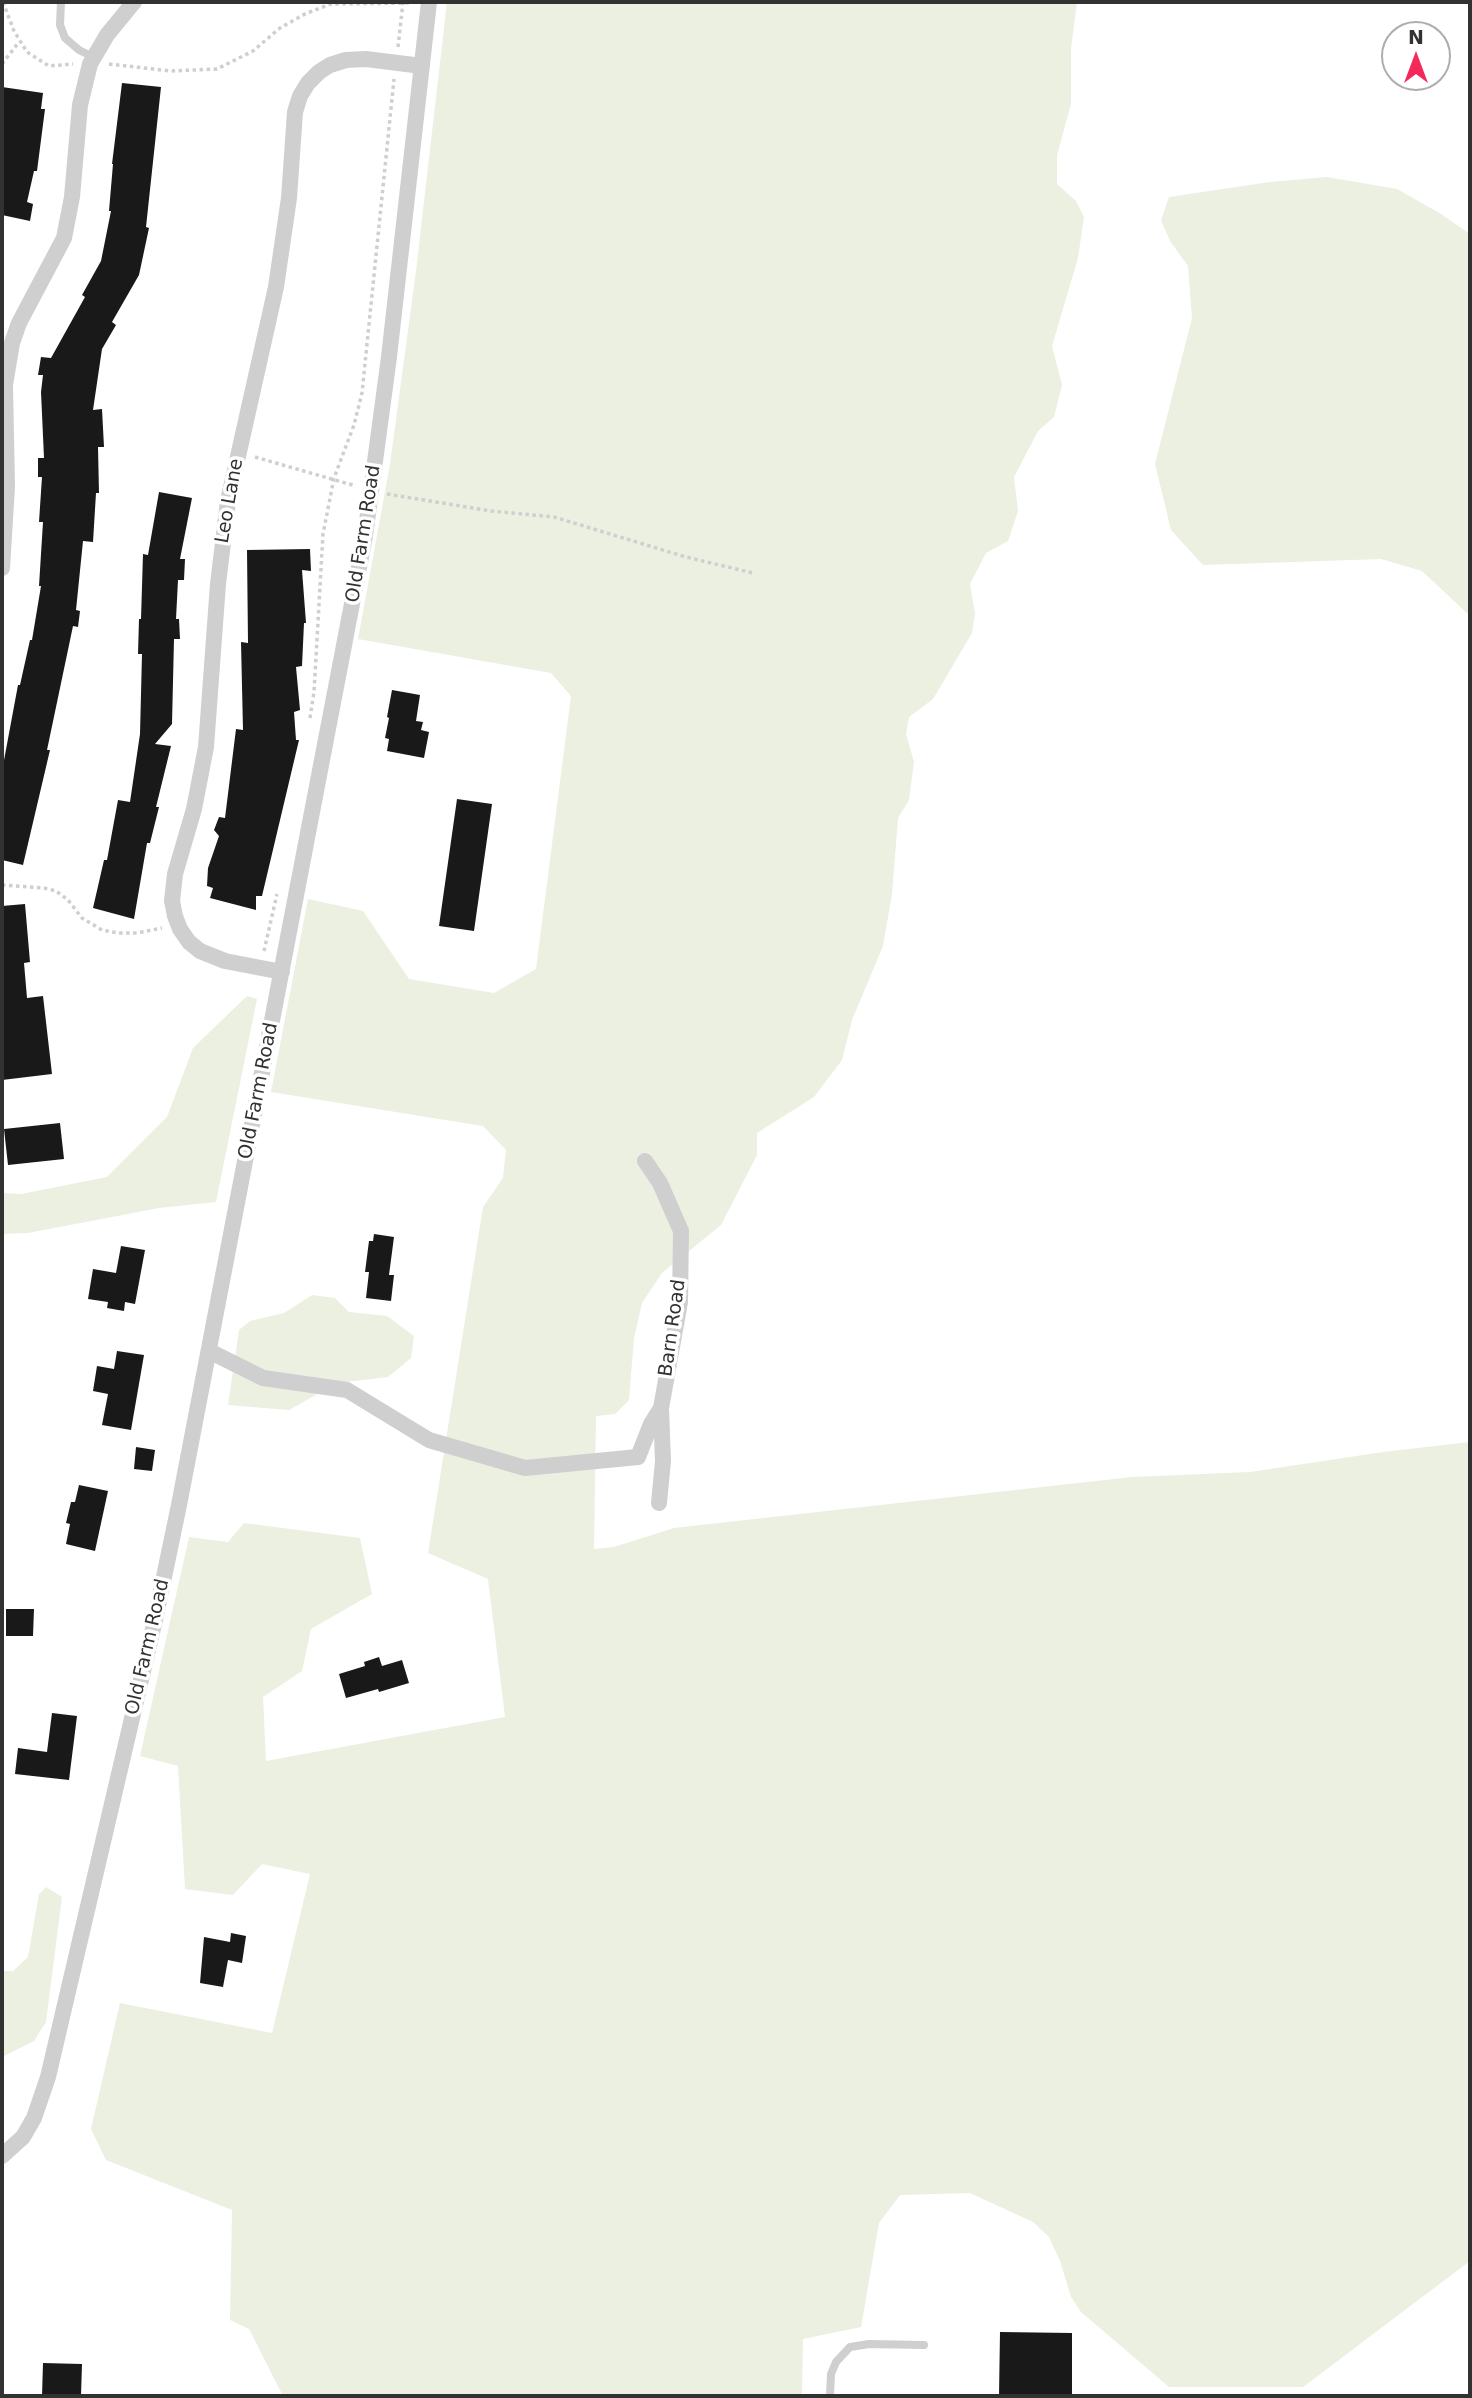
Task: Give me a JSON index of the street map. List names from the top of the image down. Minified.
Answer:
{"streets":{"street":["Leo Lane","Old Farm Road","Barn Road"]},"crossings":[["Leo Lane","Old Farm Road"]],"north":"top"}
